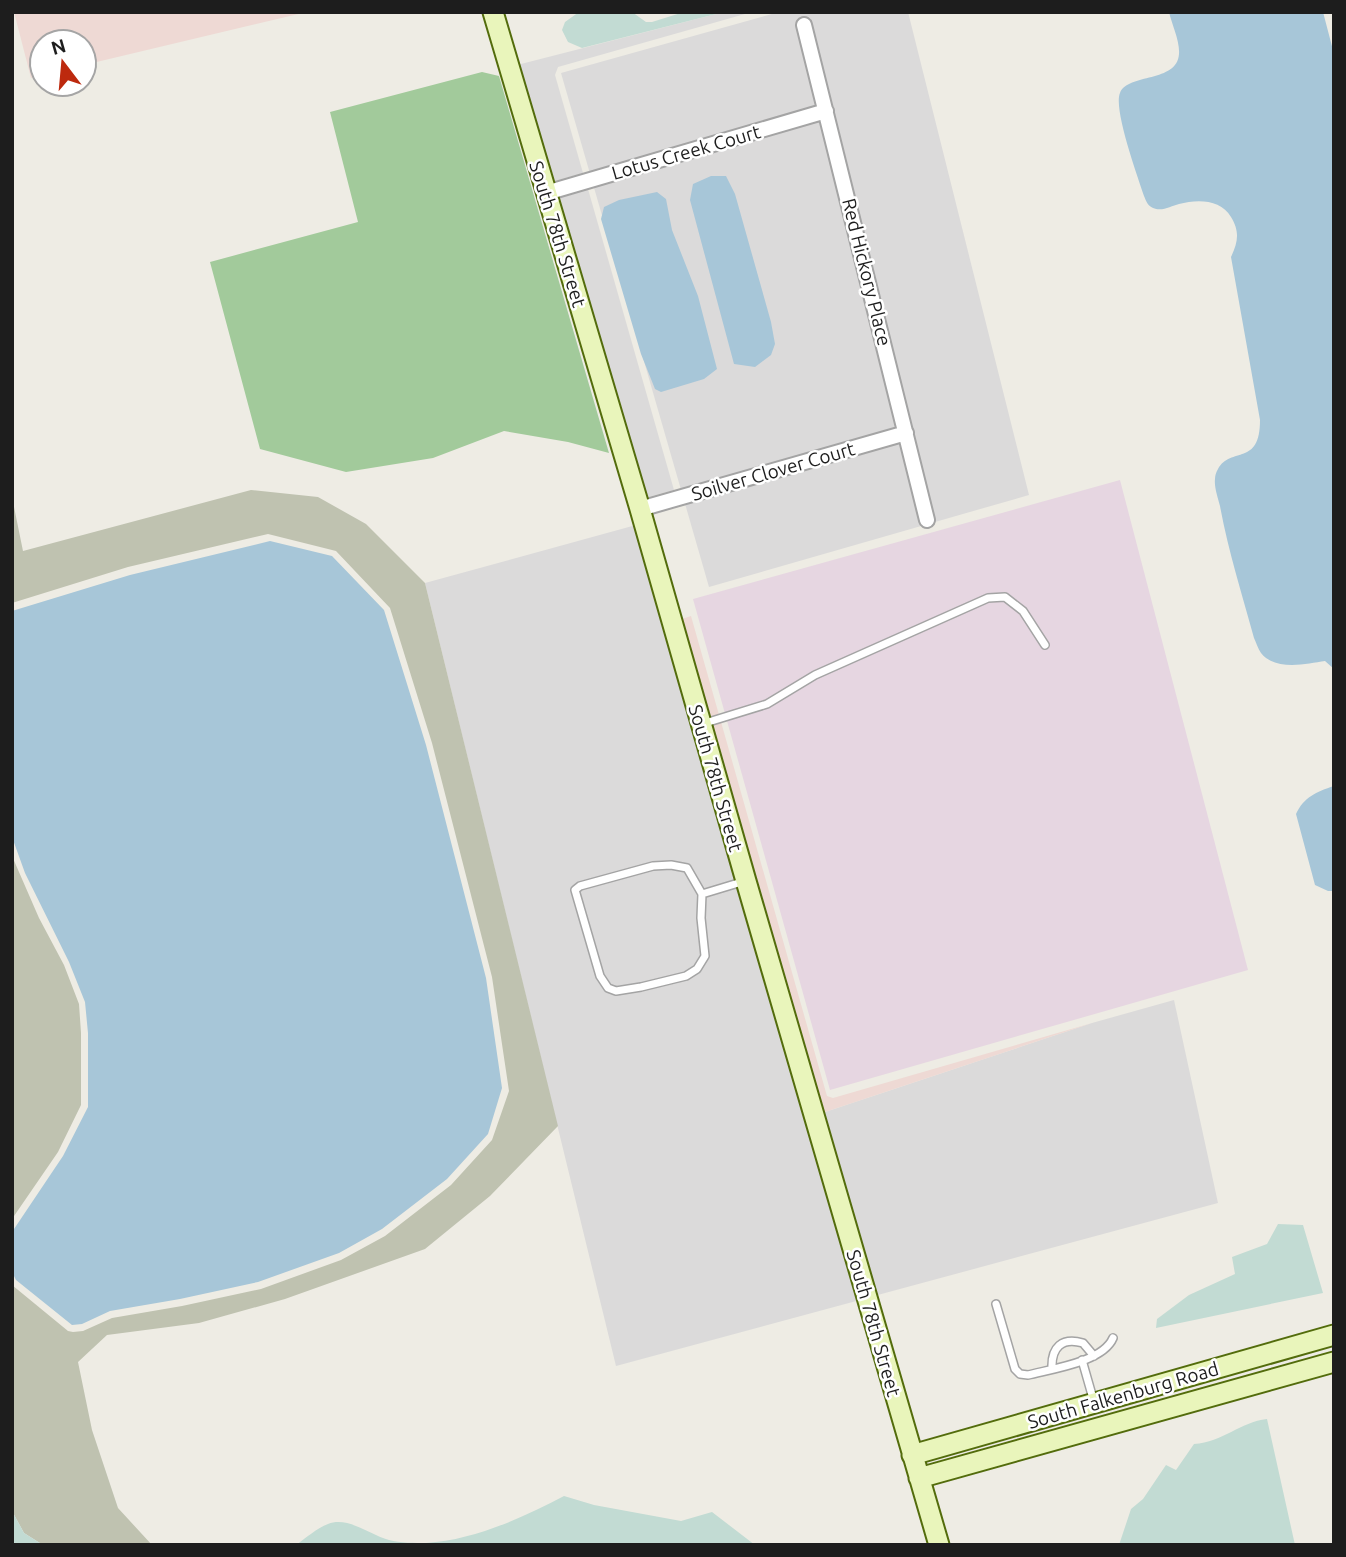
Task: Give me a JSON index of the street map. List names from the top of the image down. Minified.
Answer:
{"streets":{"street":["Lotus Creek Court","South 78th Street","Red Hickory Place","Soilver Clover Court","South Falkenburg Road"]},"crossings":[["Lotus Creek Court","South 78th Street"],["Lotus Creek Court","Red Hickory Place"],["South 78th Street","Soilver Clover Court"],["South 78th Street","South Falkenburg Road"],["Red Hickory Place","Soilver Clover Court"]],"north":"top"}
